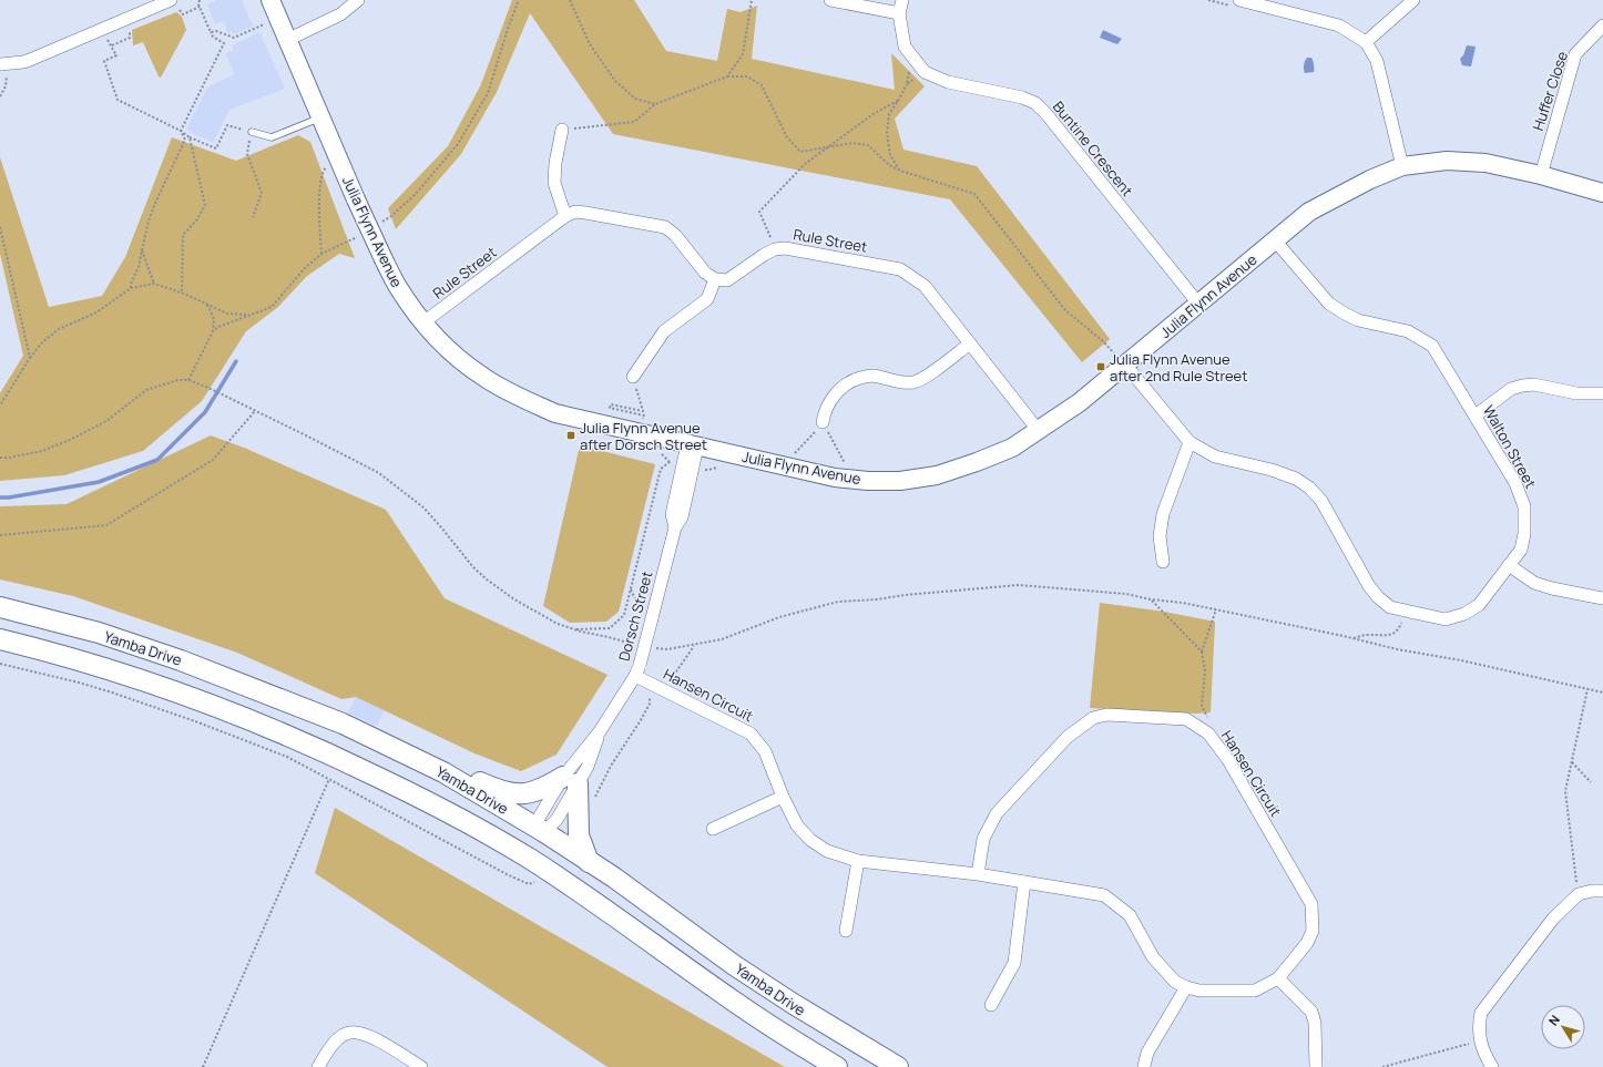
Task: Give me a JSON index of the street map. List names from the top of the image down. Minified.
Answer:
{"streets":{"main road":["Yamba Drive"],"street":["Huffer Close","Buntine Crescent","Julia Flynn Avenue","Rule Street","Walton Street","Dorsch Street","Hansen Circuit"]},"crossings":[["Huffer Close","Julia Flynn Avenue"],["Buntine Crescent","Julia Flynn Avenue"],["Julia Flynn Avenue","Rule Street"],["Julia Flynn Avenue","Walton Street"],["Julia Flynn Avenue","Dorsch Street"],["Dorsch Street","Yamba Drive"],["Dorsch Street","Hansen Circuit"]],"places":{"transit":["Julia Flynn Avenue after 2nd Rule Street","Julia Flynn Avenue after Dorsch Street"]},"north":"top left"}
